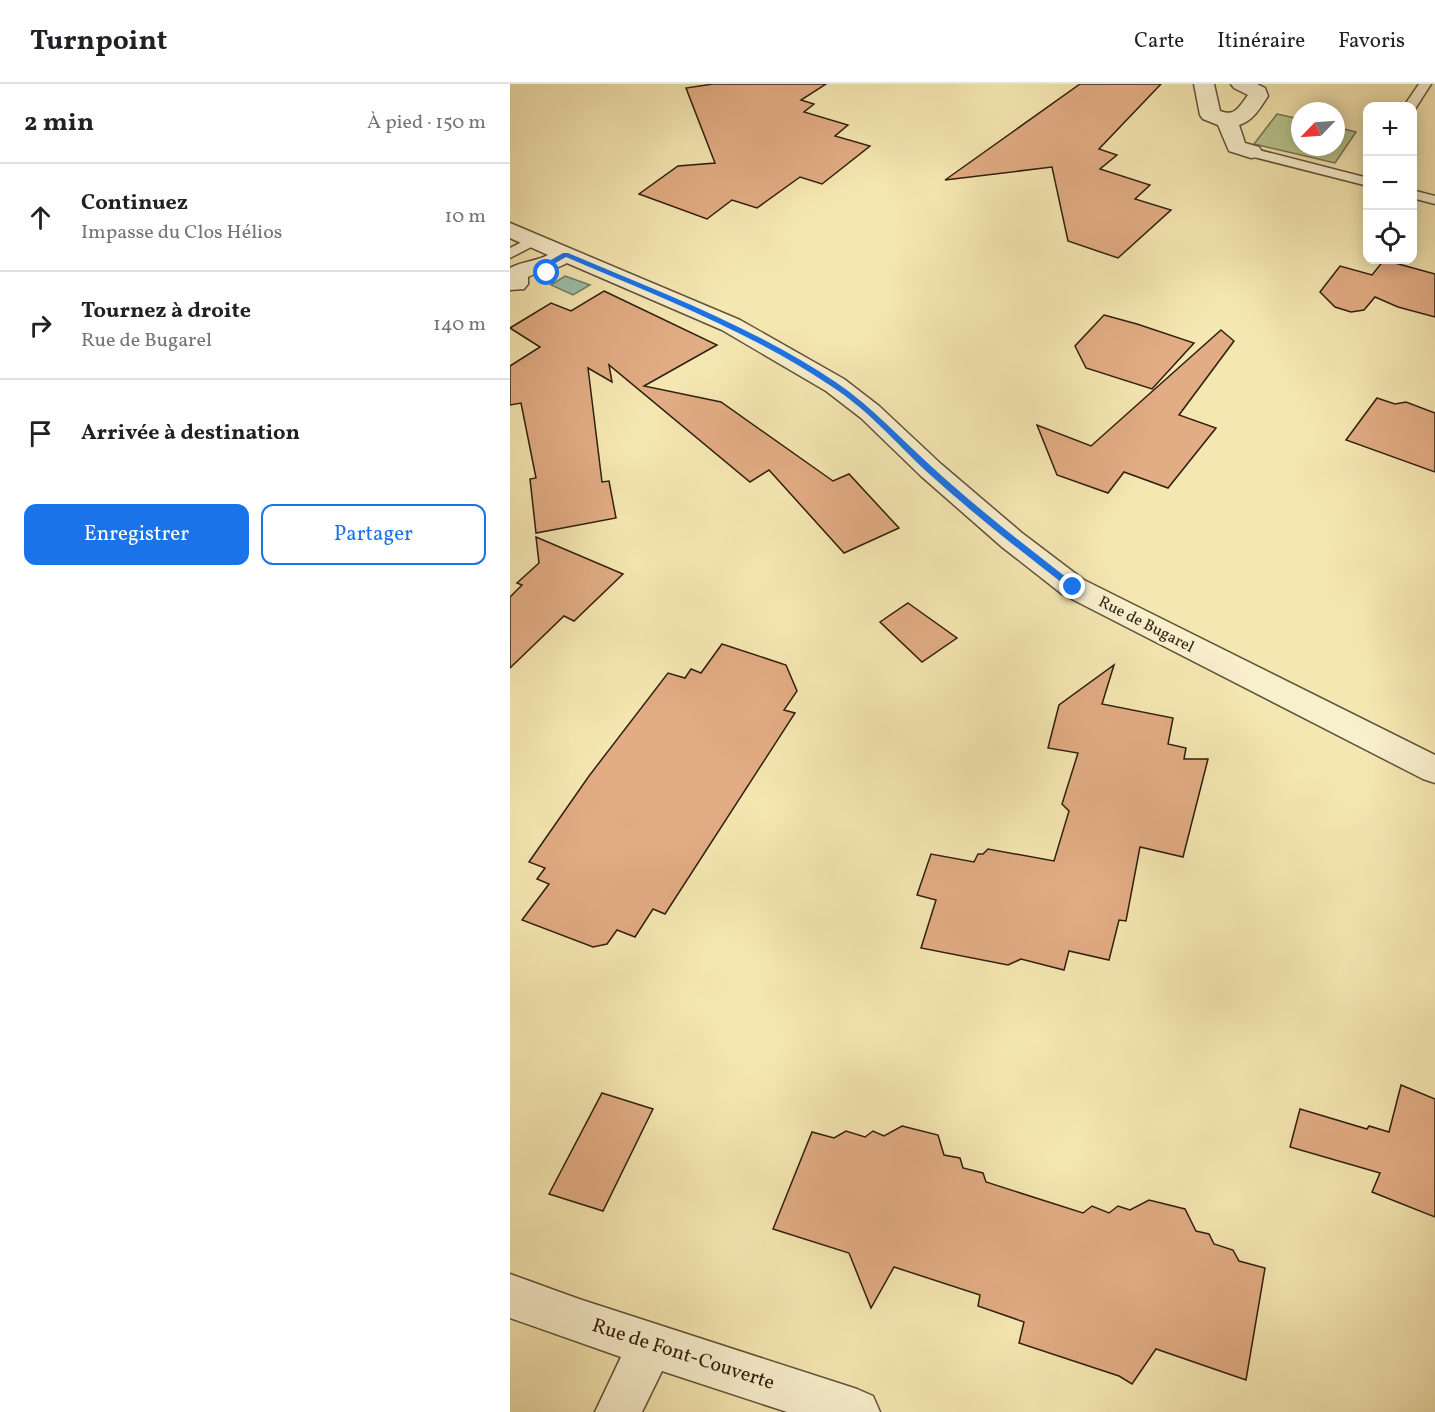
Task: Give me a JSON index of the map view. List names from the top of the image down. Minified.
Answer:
{"streets":{"street":["Rue de Bugarel","Rue de Font-Couverte"]},"north":"bottom left","page":{"header":"Turnpoint","nav":["Carte","Itinéraire","Favoris"],"heading":["2 min","À pied · 150 m"],"map_buttons":["+","−"],"list":[["Continuez","Impasse du Clos Hélios","10 m"],["Tournez à droite","Rue de Bugarel","140 m"],"Arrivée à destination"],"buttons":["Enregistrer","Partager"]}}
